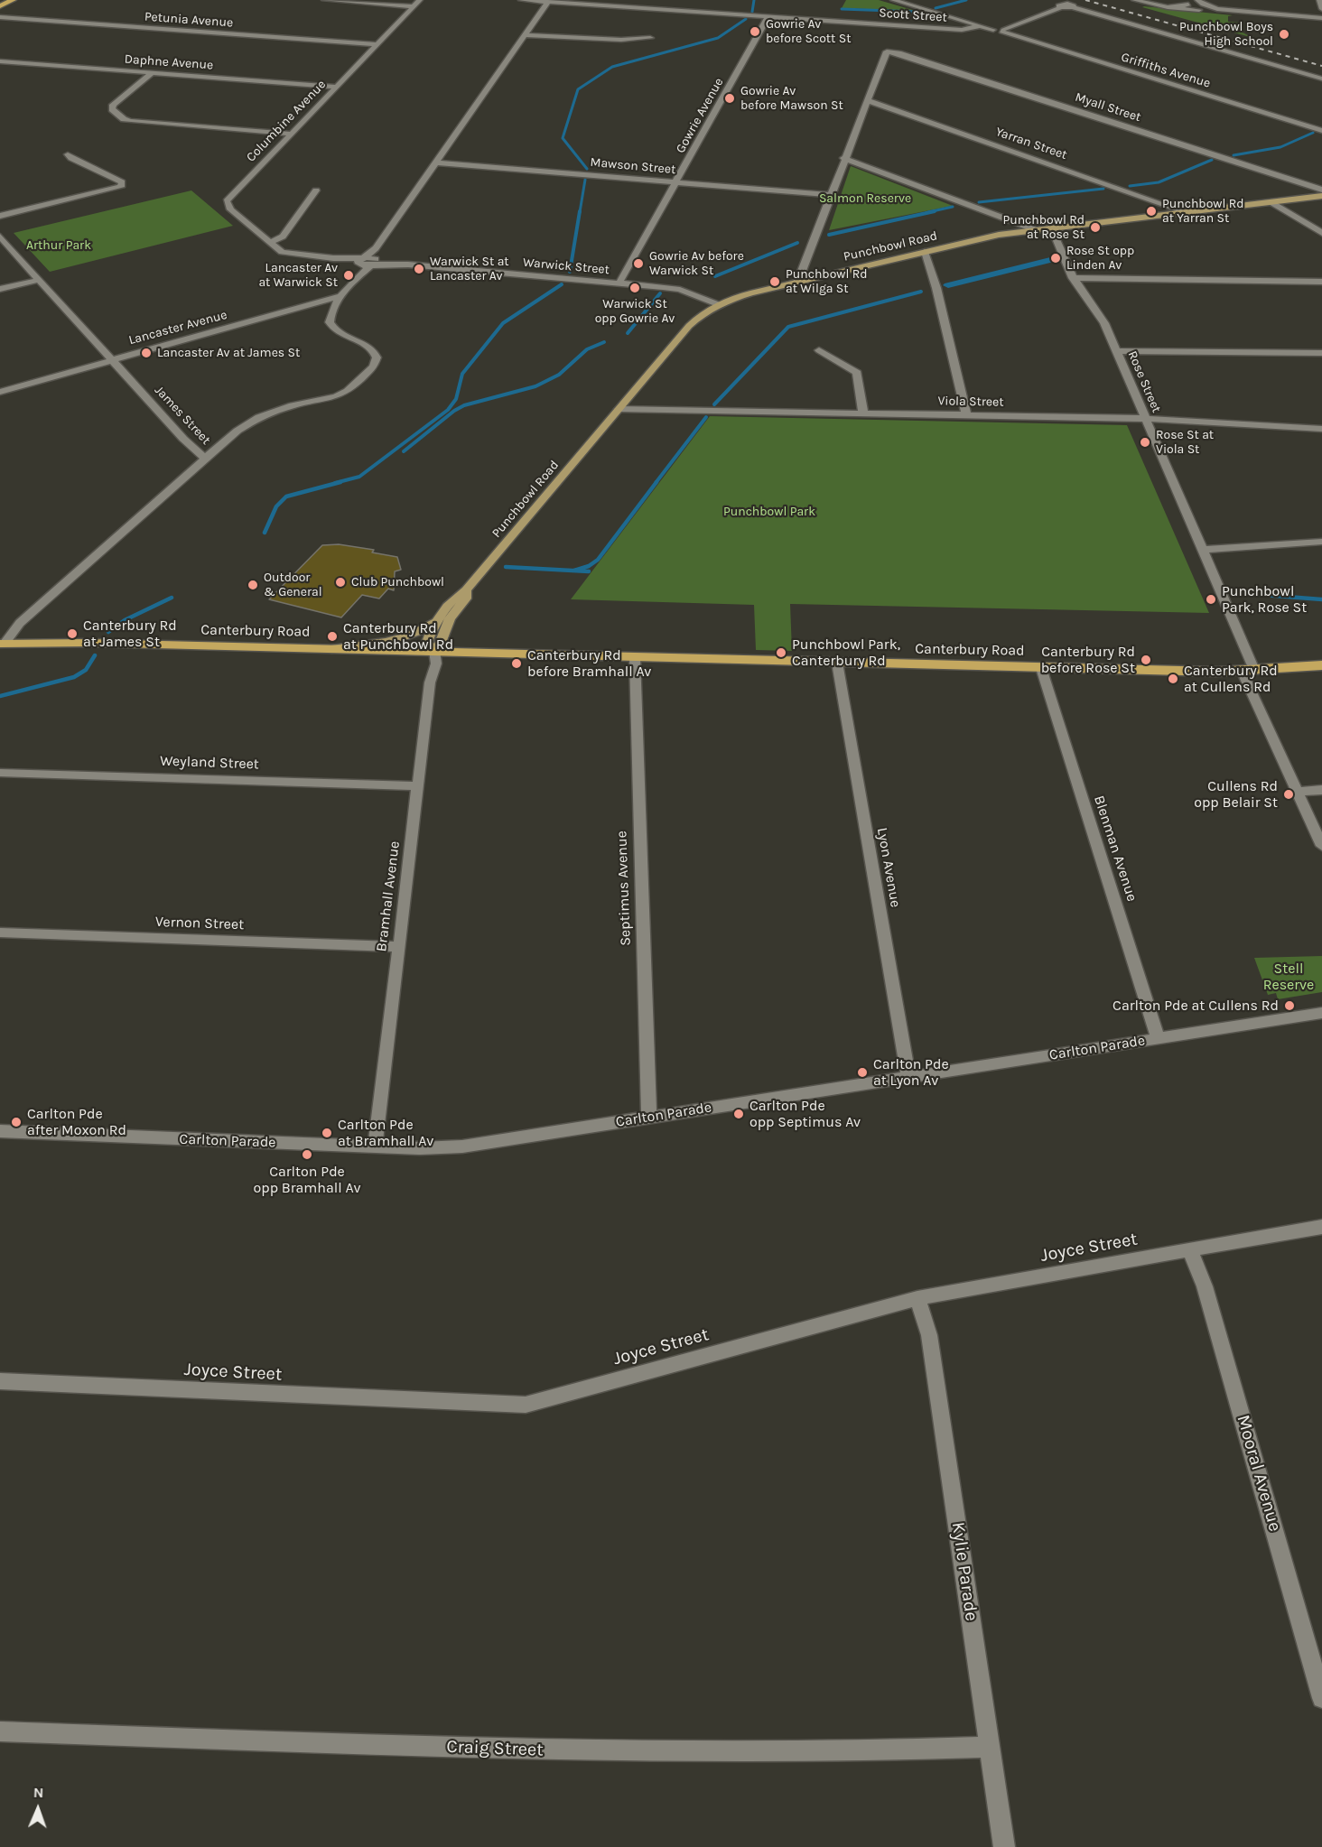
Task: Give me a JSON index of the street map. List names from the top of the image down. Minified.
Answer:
{"streets":{"highway":["Canterbury Road"],"main road":["Punchbowl Road"],"street":["Scott Street","Petunia Avenue","Daphne Avenue","Griffiths Avenue","Myall Street","Gowrie Avenue","Columbine Avenue","Yarran Street","Mawson Street","Warwick Street","Lancaster Avenue","Rose Street","Viola Street","James Street","Weyland Street","Blenman Avenue","Lyon Avenue","Septimus Avenue","Bramhall Avenue","Vernon Street","Carlton Parade","Joyce Street","Mooral Avenue","Kylie Parade","Craig Street"]},"crossings":[["Scott Street","Gowrie Avenue"],["Petunia Avenue","Columbine Avenue"],["Daphne Avenue","Columbine Avenue"],["Myall Street","Yarran Street"],["Gowrie Avenue","Mawson Street"],["Gowrie Avenue","Warwick Street"],["Columbine Avenue","Warwick Street"],["Yarran Street","Punchbowl Road"],["Punchbowl Road","Warwick Street"],["Punchbowl Road","Rose Street"],["Punchbowl Road","Viola Street"],["Punchbowl Road","Canterbury Road"],["Punchbowl Road","Bramhall Avenue"],["Lancaster Avenue","James Street"],["Rose Street","Viola Street"],["Rose Street","Canterbury Road"],["James Street","Canterbury Road"],["Canterbury Road","Blenman Avenue"],["Canterbury Road","Lyon Avenue"],["Canterbury Road","Septimus Avenue"],["Canterbury Road","Bramhall Avenue"],["Weyland Street","Bramhall Avenue"],["Blenman Avenue","Carlton Parade"],["Lyon Avenue","Carlton Parade"],["Septimus Avenue","Carlton Parade"],["Bramhall Avenue","Vernon Street"],["Bramhall Avenue","Carlton Parade"],["Joyce Street","Mooral Avenue"],["Joyce Street","Kylie Parade"],["Kylie Parade","Craig Street"]],"parks":["Salmon Reserve","Arthur Park","Punchbowl Park","Stell Reserve"],"places":["Gowrie Av before Scott St","Punchbowl Boys High School","Gowrie Av before Mawson St","Punchbowl Rd at Yarran St","Punchbowl Rd at Rose St","Rose St opp Linden Av","Gowrie Av before Warwick St","Warwick St at Lancaster Av","Lancaster Av at Warwick St","Punchbowl Rd at Wilga St","Warwick St opp Gowrie Av","Lancaster Av at James St","Rose St at Viola St","Club Punchbowl","Outdoor & General","Punchbowl Park, Rose St","Canterbury Rd at James St","Canterbury Rd at Punchbowl Rd","Punchbowl Park, Canterbury Rd","Canterbury Rd before Rose St","Canterbury Rd before Bramhall Av","Canterbury Rd at Cullens Rd","Cullens Rd opp Belair St","Carlton Pde at Cullens Rd","Carlton Pde at Lyon Av","Carlton Pde opp Septimus Av","Carlton Pde after Moxon Rd","Carlton Pde at Bramhall Av","Carlton Pde opp Bramhall Av"],"north":"top"}
